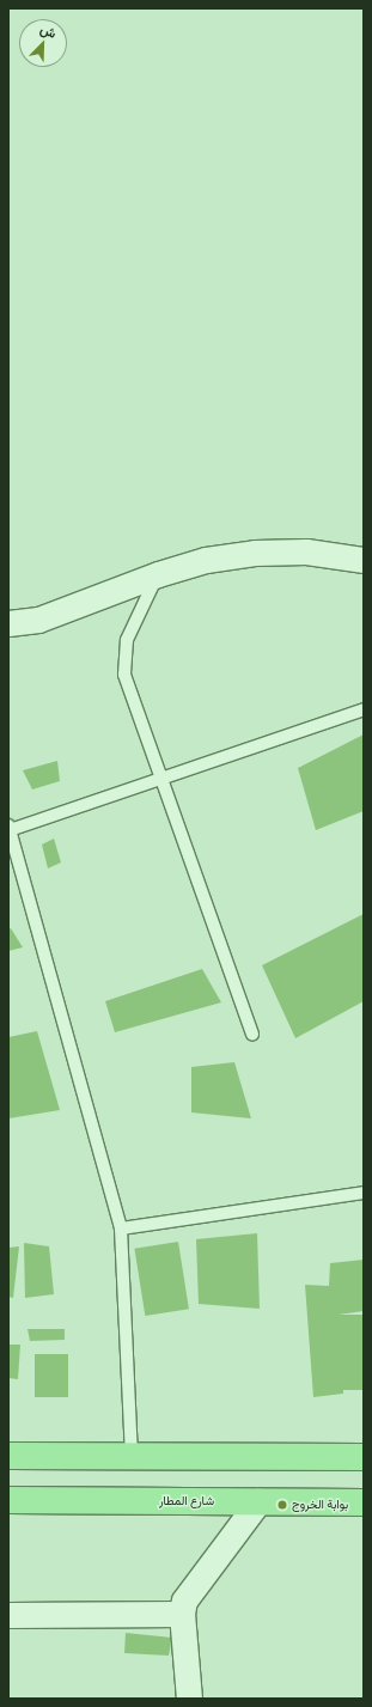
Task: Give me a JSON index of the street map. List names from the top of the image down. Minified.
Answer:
{"streets":{"main road":["شارع المطار"]},"places":["بوابة الخروج"],"north":"top right"}
